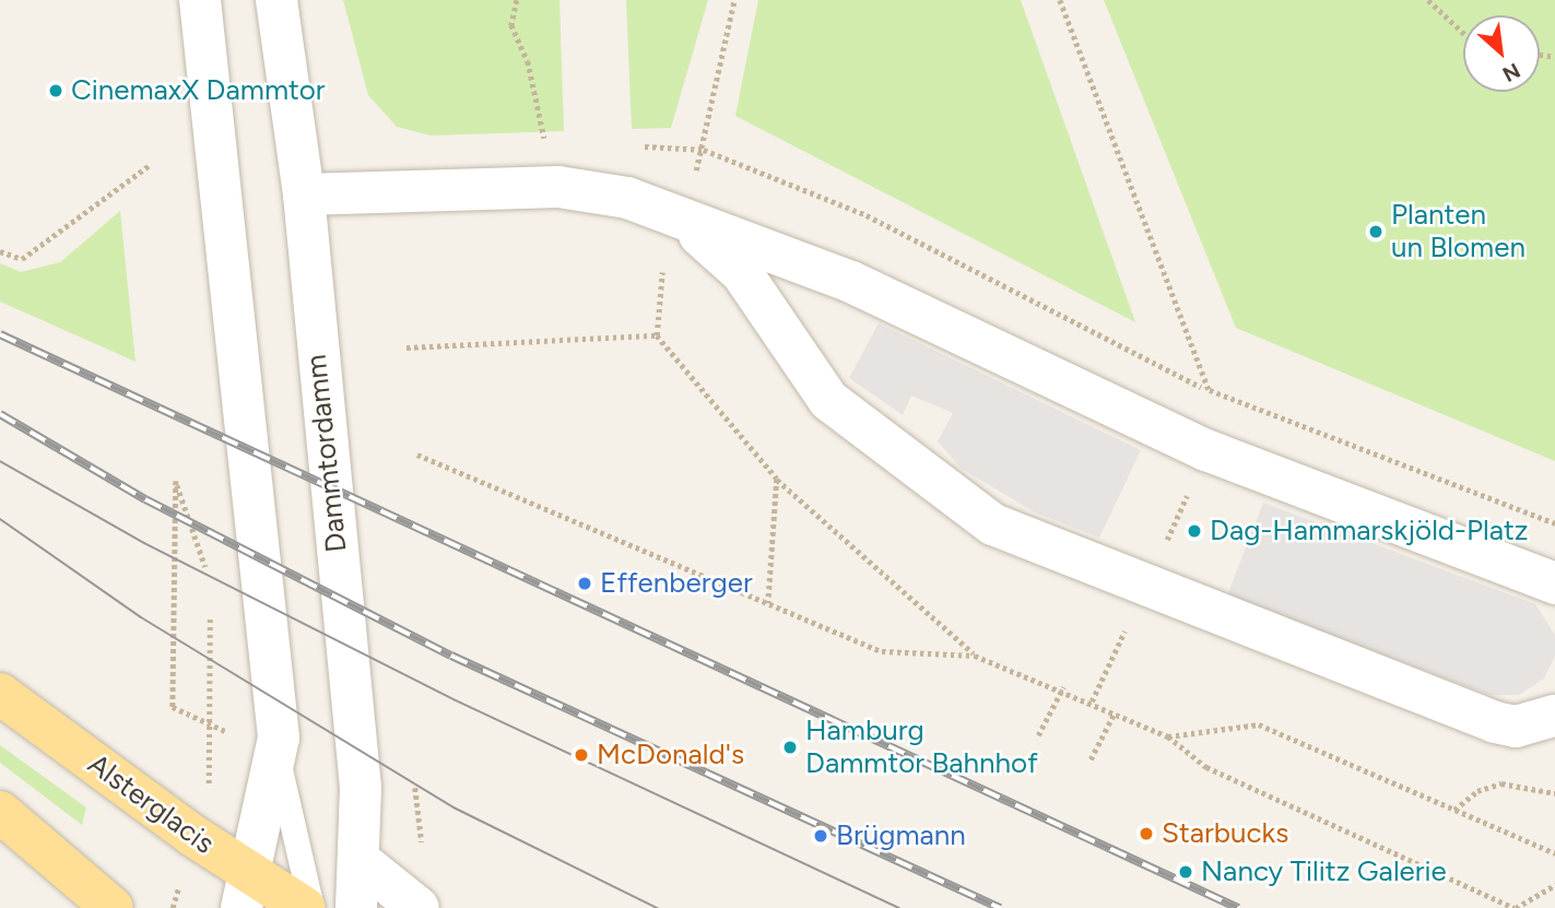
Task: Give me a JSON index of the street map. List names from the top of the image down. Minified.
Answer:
{"streets":{"main road":["Alsterglacis"],"street":["Dammtordamm"]},"places":["CinemaxX Dammtor","Planten un Blomen","Dag-Hammarskjöld-Platz","Effenberger","Hamburg Dammtor Bahnhof","McDonald's","Starbucks","Brügmann","Nancy Tilitz Galerie"],"north":"bottom right"}
